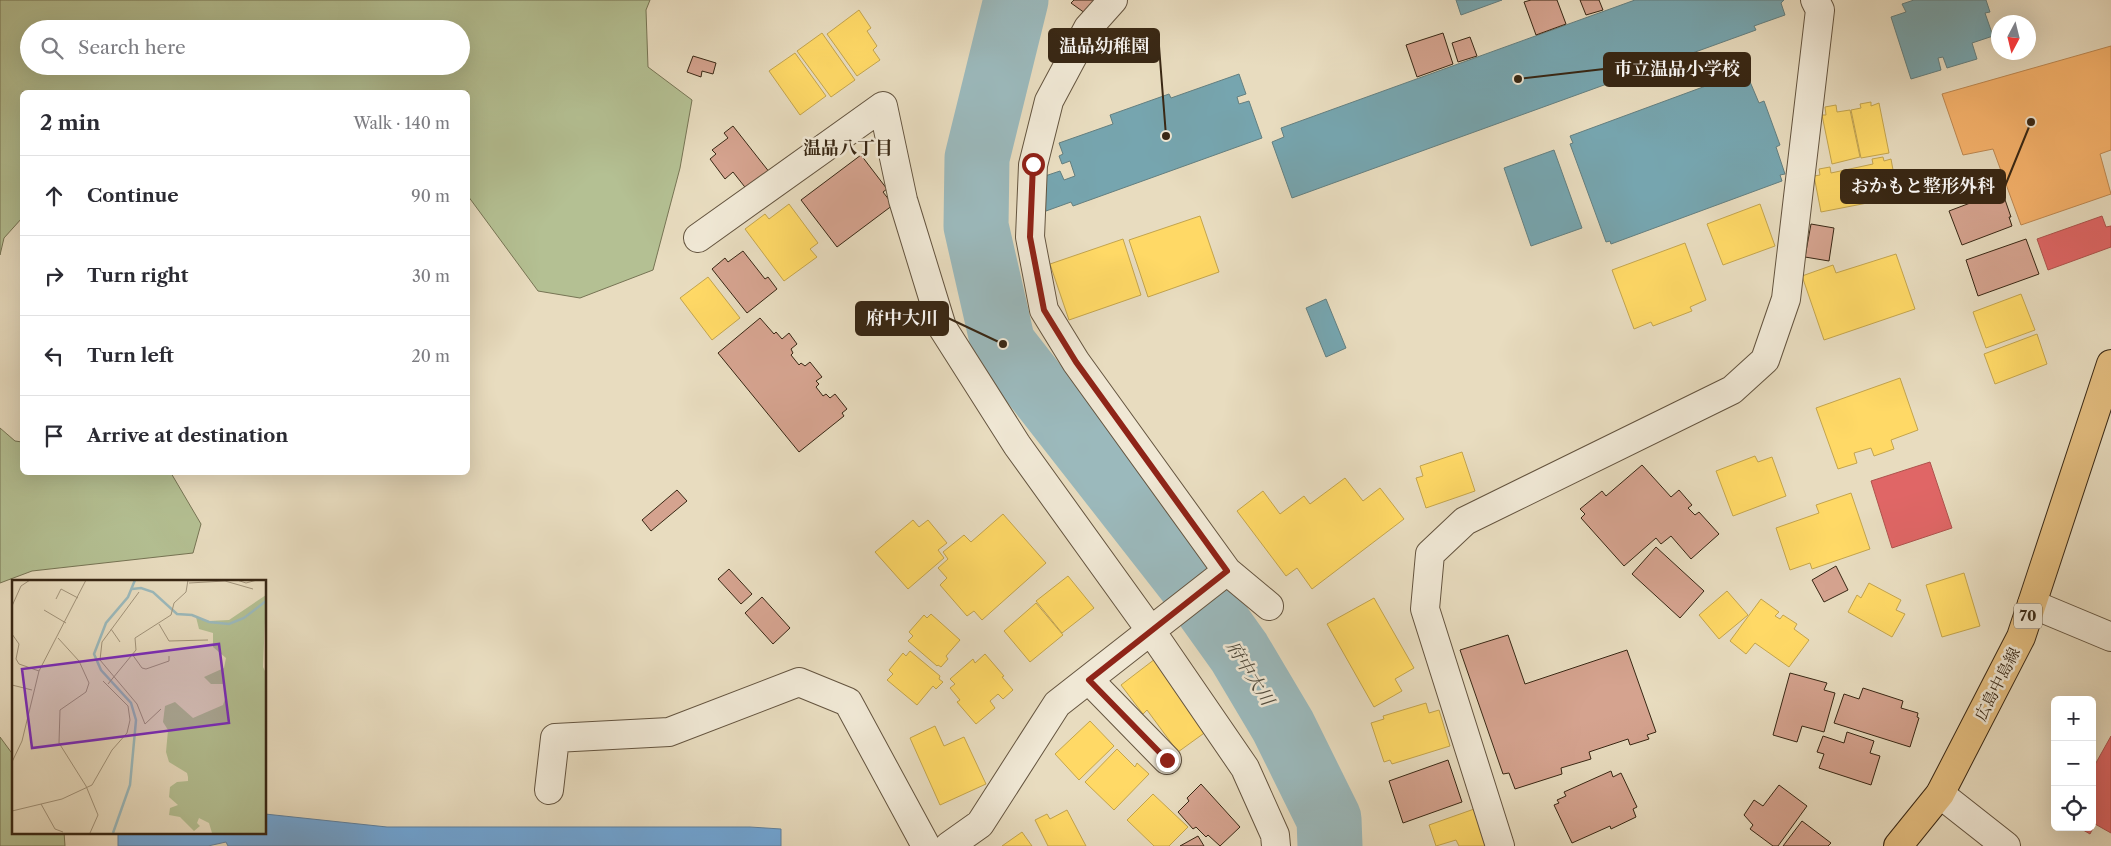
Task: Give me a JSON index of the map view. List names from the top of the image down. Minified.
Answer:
{"streets":{"main road":["70","広島中島線"]},"districts":["温品八丁目"],"water":["府中大川"],"places":["市立温品小学校","おかもと整形外科","温品幼稚園","府中大川"],"north":"bottom","page":{"search":"Search here","heading":["2 min","Walk · 140 m"],"list":[["Continue","90 m"],["Turn right","30 m"],["Turn left","20 m"],"Arrive at destination"],"map_buttons":["+","−"]}}
